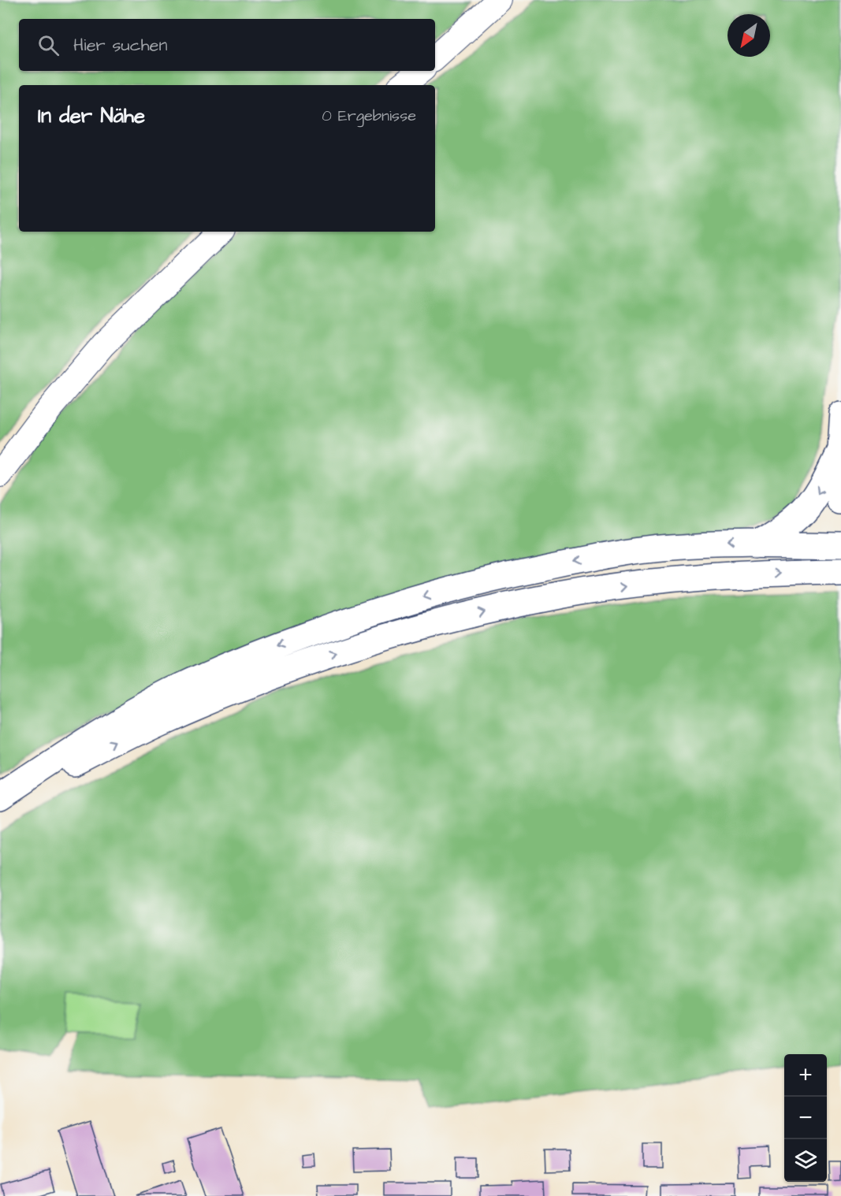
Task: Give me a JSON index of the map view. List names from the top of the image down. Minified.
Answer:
{"north":"bottom left","page":{"search":"Hier suchen","heading":["In der Nähe","0 Ergebnisse"],"map_buttons":["+","−"]}}
